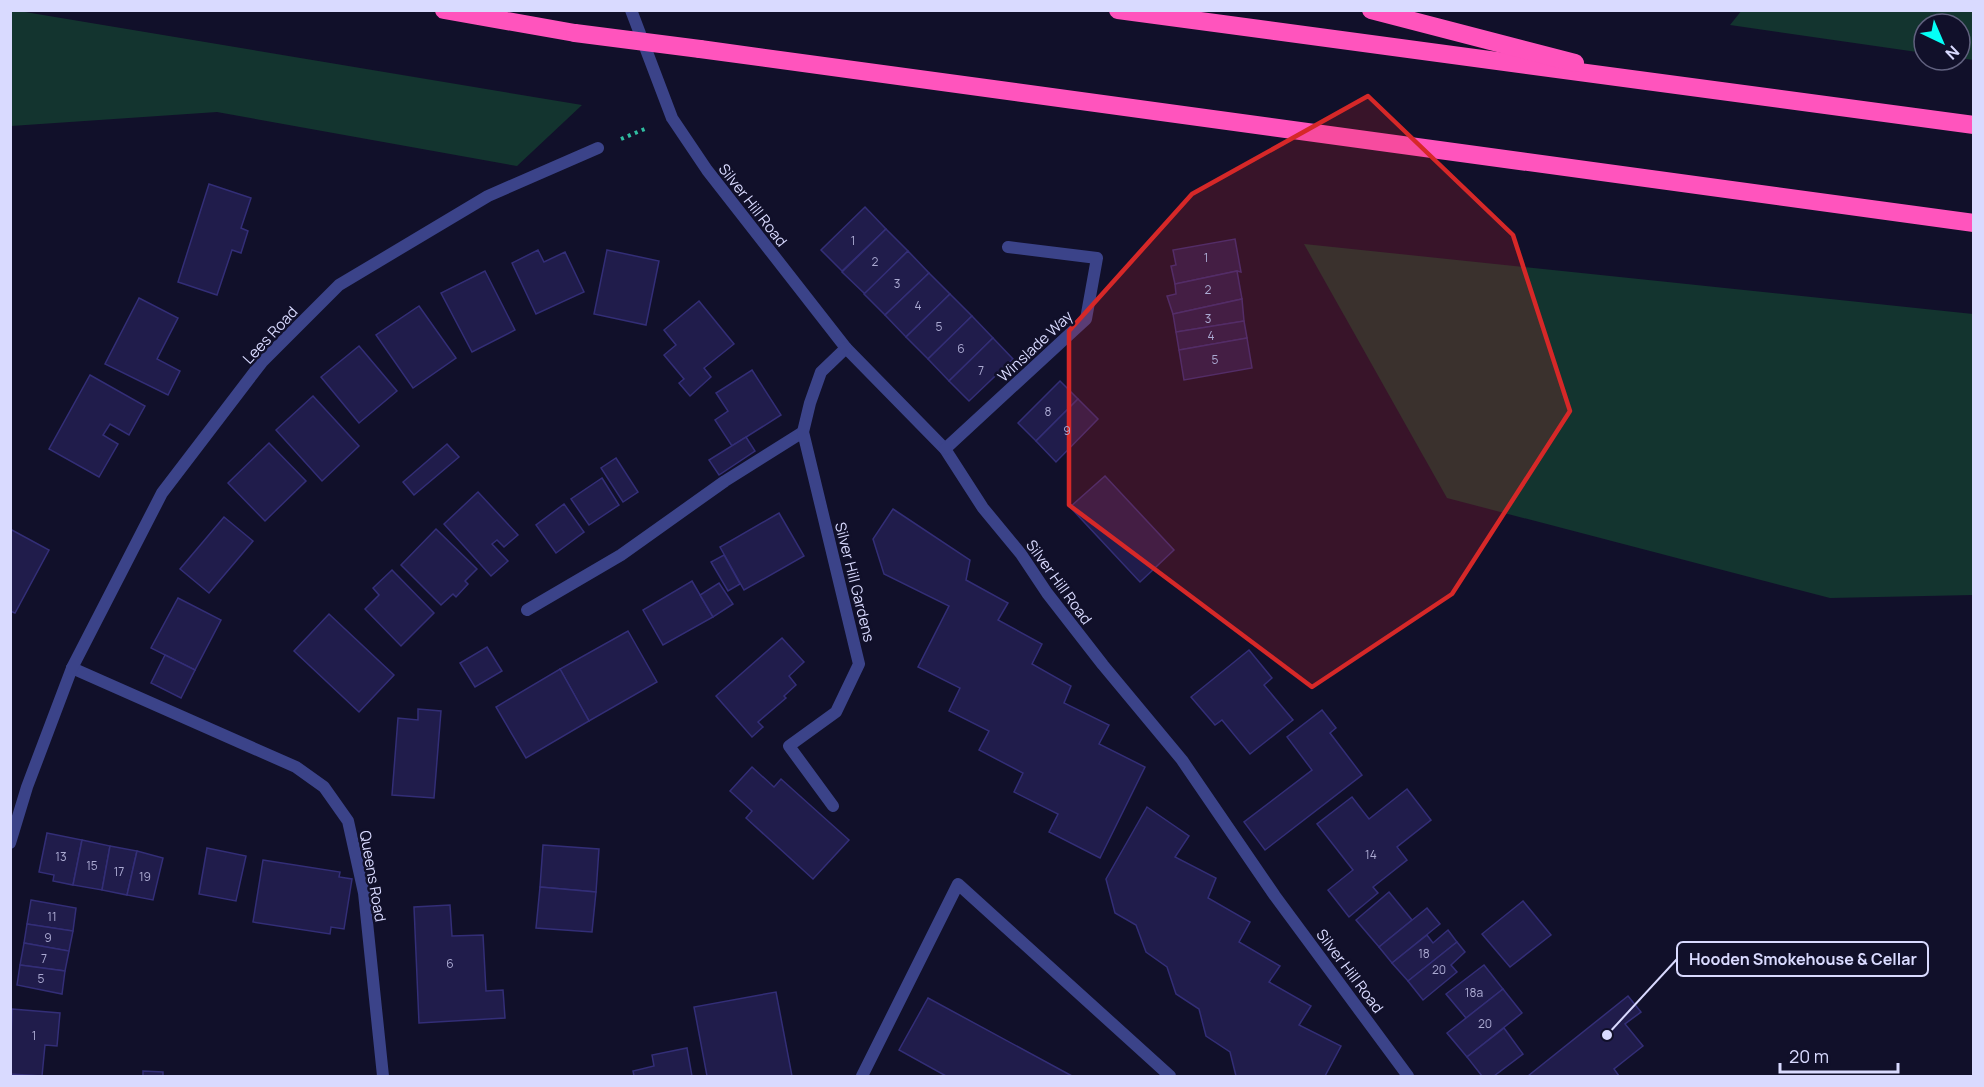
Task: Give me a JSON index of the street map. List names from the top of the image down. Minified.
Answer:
{"streets":{"street":["Silver Hill Road","Lees Road","Winslade Way","Silver Hill Gardens","Queens Road"]},"crossings":[["Silver Hill Road","Winslade Way"],["Silver Hill Road","Silver Hill Gardens"],["Lees Road","Queens Road"]],"places":["Hooden Smokehouse & Cellar"],"house_numbers":["1","1","2","3","2","4","3","5","4","6","5","7","8","9","14","13","15","17","19","11","9","18","7","6","20","5","18a","20","1"],"scale_bar":"20 m","north":"bottom right"}
